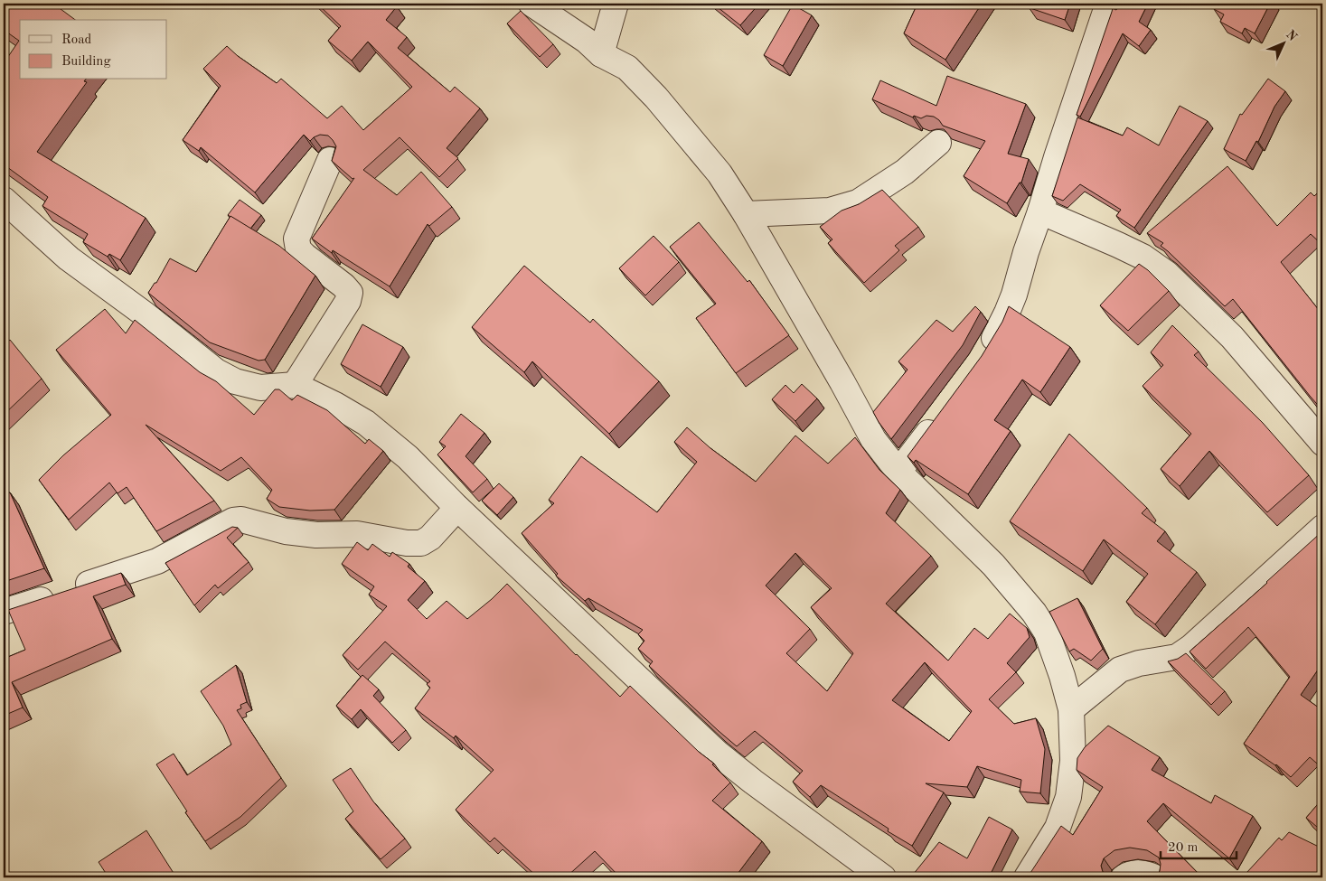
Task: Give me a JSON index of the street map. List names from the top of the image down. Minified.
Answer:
{"legend":["Road","Building"],"scale_bar":"20 m","north":"top right"}
